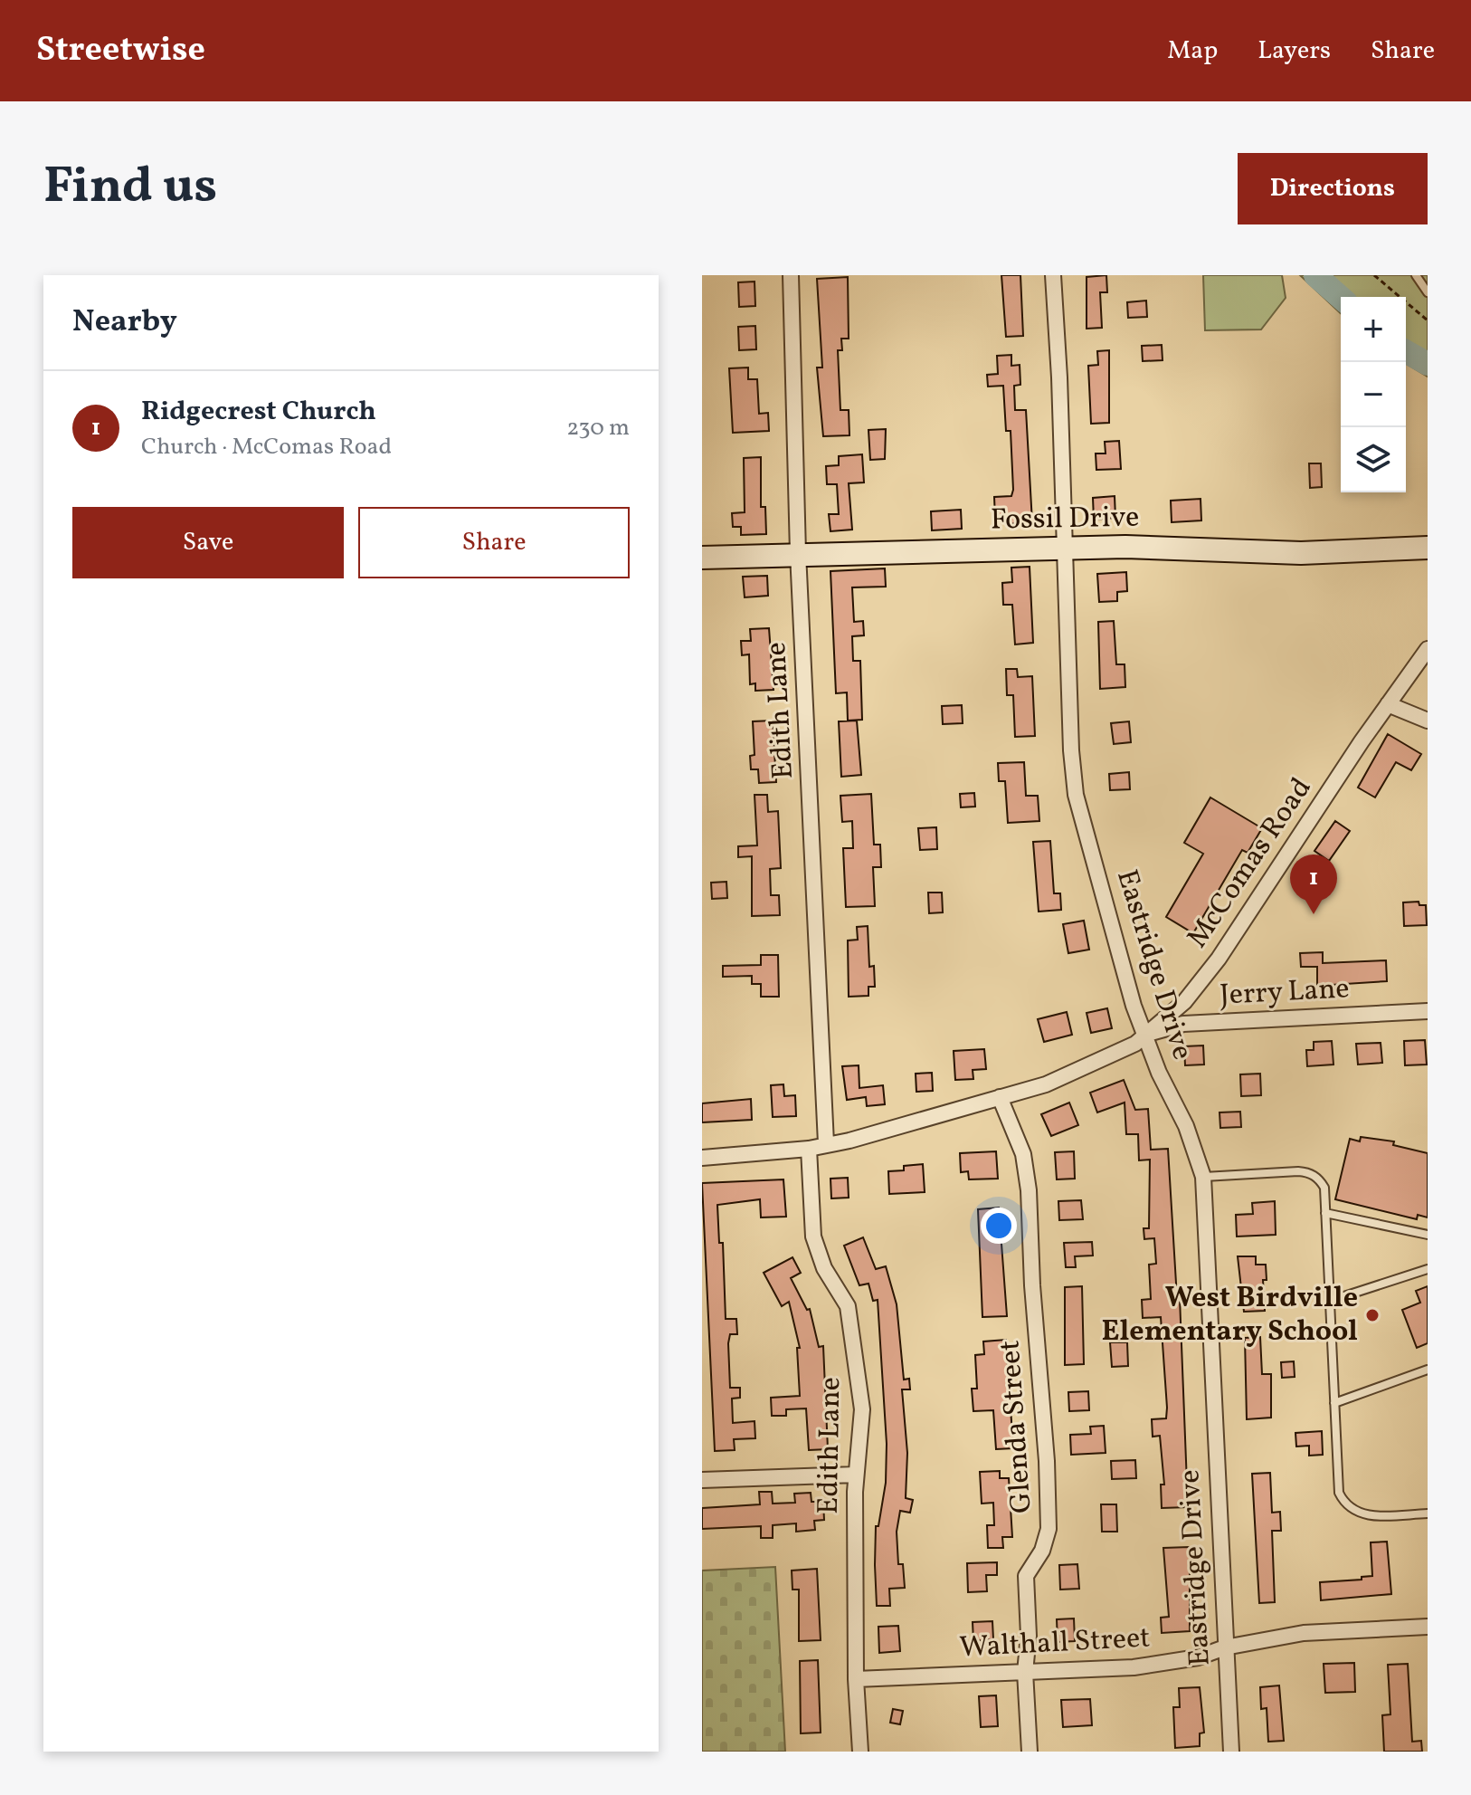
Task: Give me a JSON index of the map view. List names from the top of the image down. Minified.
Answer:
{"streets":{"street":["Fossil Drive","Edith Lane","McComas Road","Eastridge Drive","Jerry Lane","Glenda Street","Walthall Street"]},"crossings":[["Fossil Drive","Edith Lane"],["Fossil Drive","Eastridge Drive"],["Edith Lane","McComas Road"],["Edith Lane","Walthall Street"],["McComas Road","Eastridge Drive"],["McComas Road","Jerry Lane"],["McComas Road","Glenda Street"],["Eastridge Drive","Jerry Lane"],["Eastridge Drive","Walthall Street"],["Glenda Street","Walthall Street"]],"places":["West Birdville Elementary School"],"page":{"header":"Streetwise","nav":["Map","Layers","Share"],"title":"Find us","buttons":["Directions",["Save","Share"]],"heading":"Nearby","map_buttons":["+","−"],"list":[{"mark":"1","name":"Ridgecrest Church","note":"Church · McComas Road","value":"230 m"}],"pins":"1"}}
